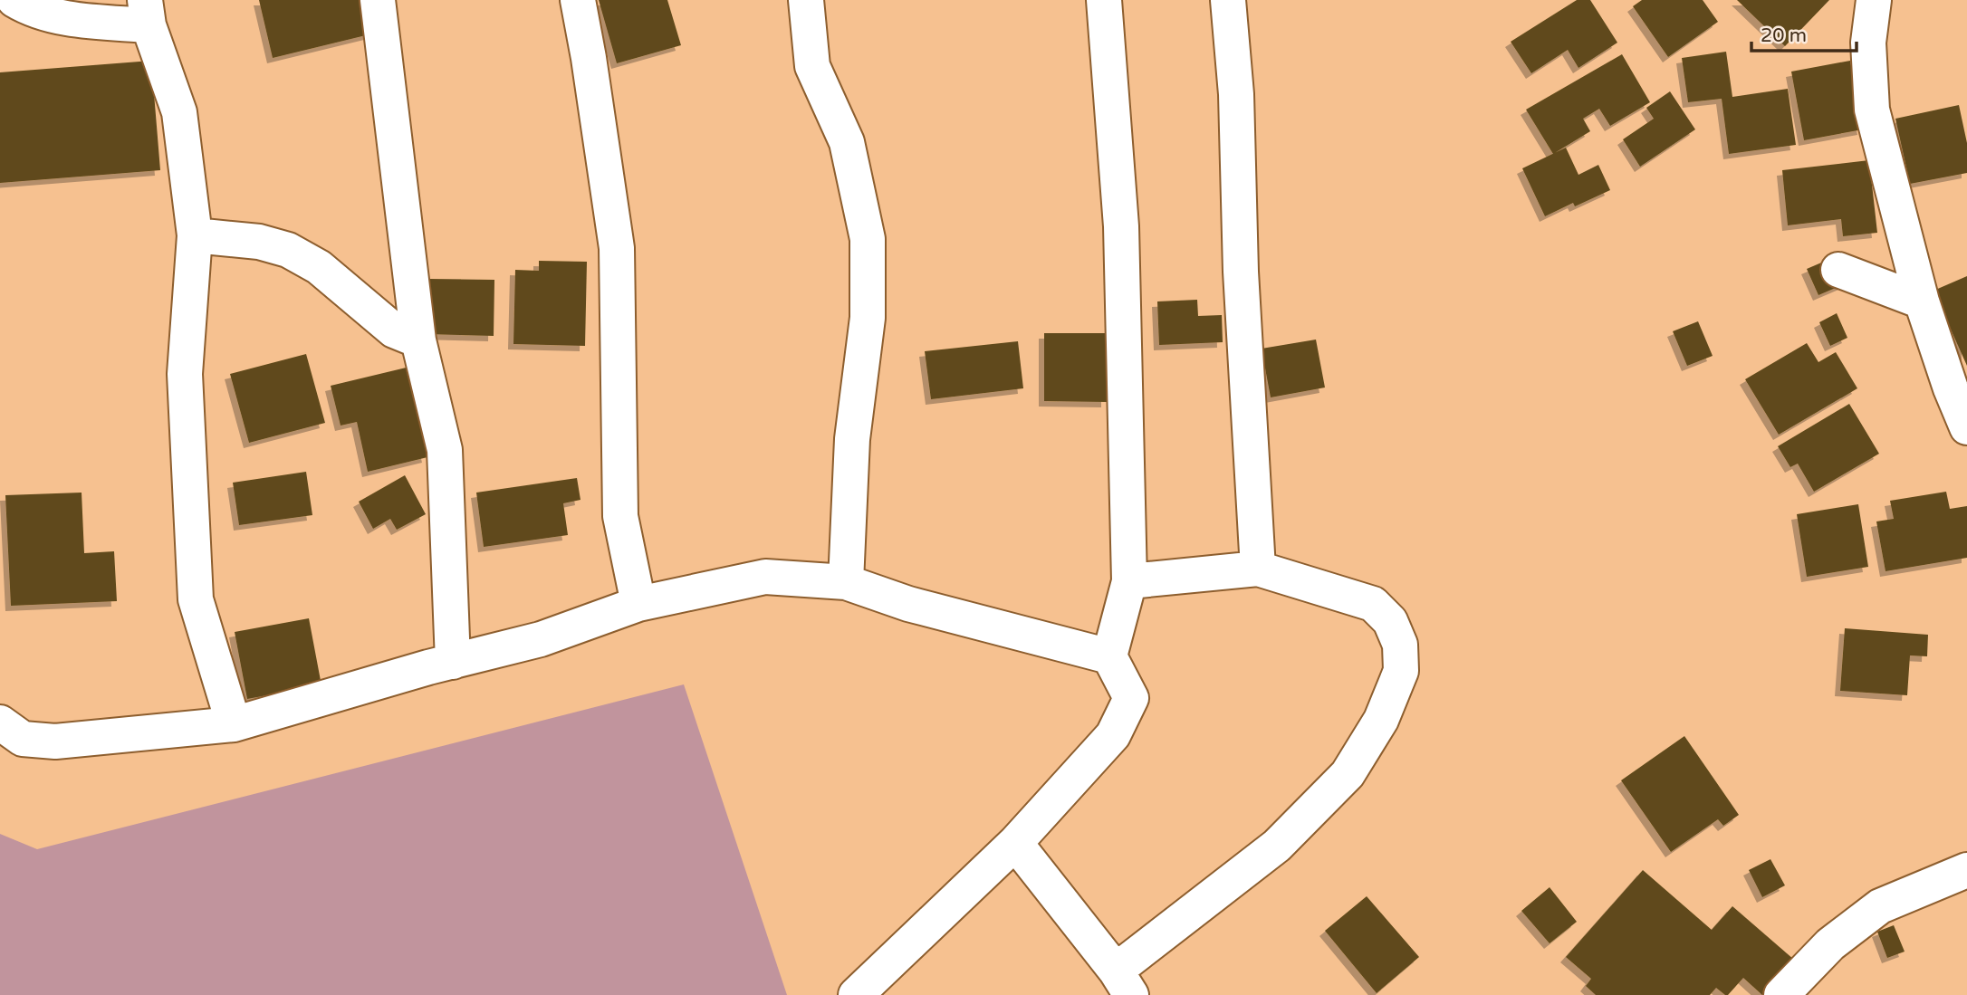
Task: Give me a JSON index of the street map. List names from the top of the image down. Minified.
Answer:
{"scale_bar":"20 m"}
